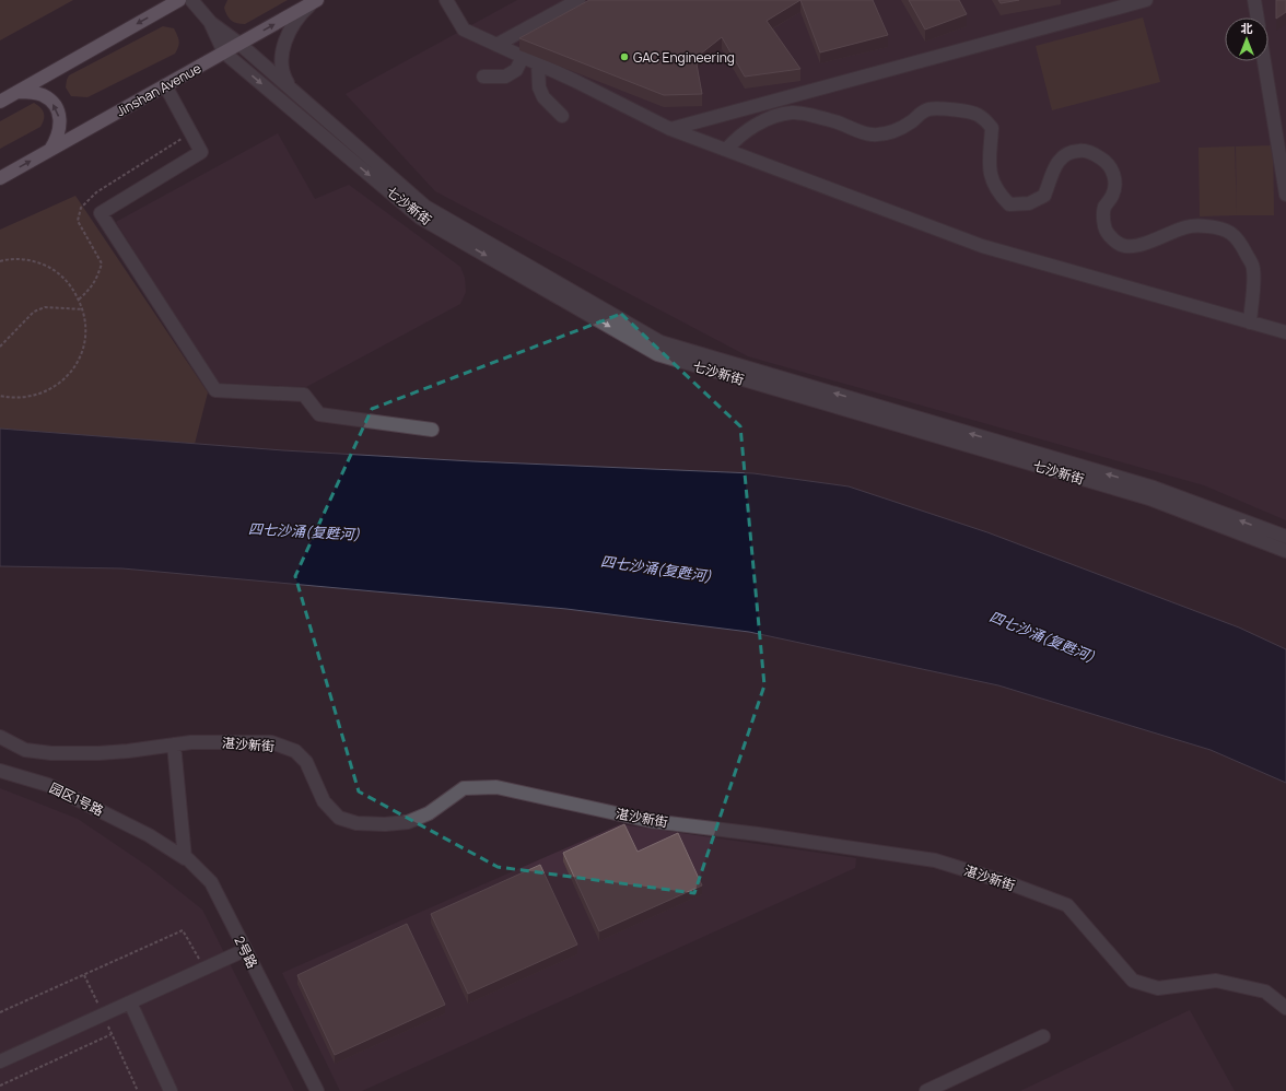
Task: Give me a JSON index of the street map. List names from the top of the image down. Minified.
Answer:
{"streets":{"main road":["Jinshan Avenue"],"street":["七沙新街","湛沙新街","园区1号路","2号路"]},"crossings":[["Jinshan Avenue","七沙新街"],["园区1号路","2号路"]],"one_way":["Jinshan Avenue"],"water":["四七沙涌(复甦河)"],"places":["GAC Engineering"],"north":"top"}
